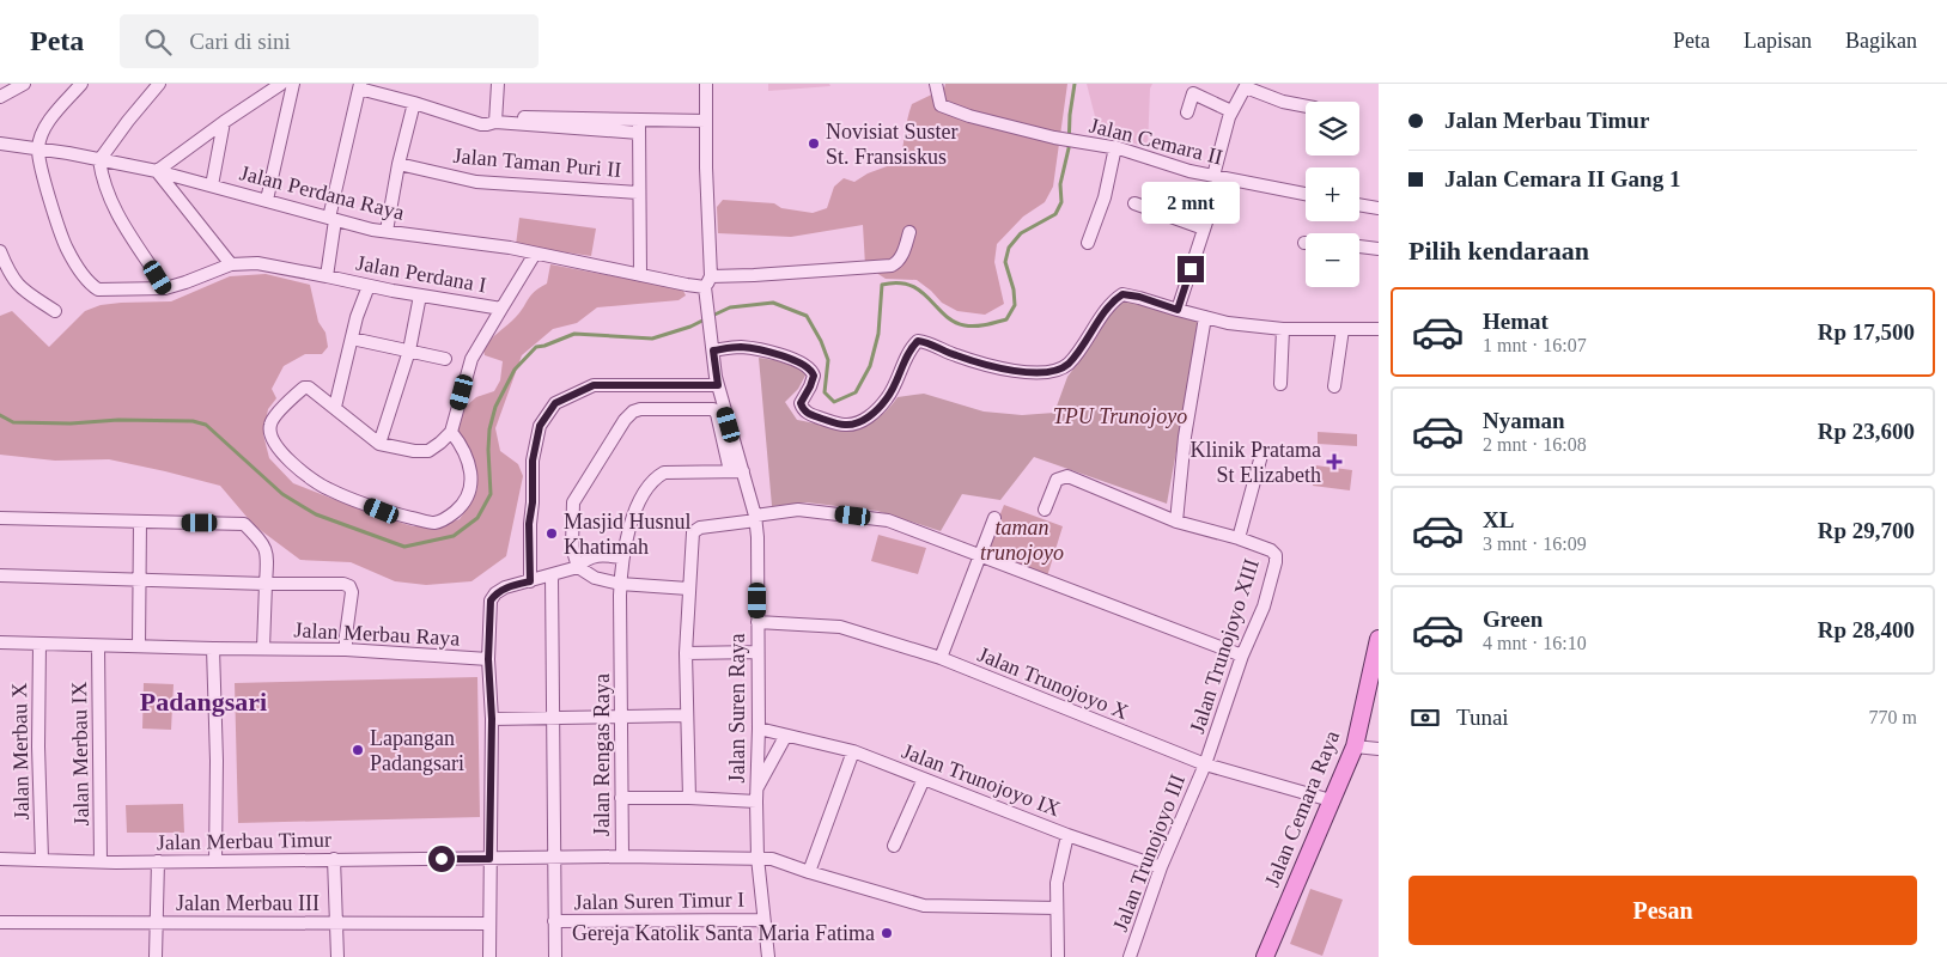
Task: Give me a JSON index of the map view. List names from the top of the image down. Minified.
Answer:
{"streets":{"main road":["Jalan Cemara Raya"],"street":["Jalan Cemara II","Jalan Taman Puri II","Jalan Perdana Raya","Jalan Perdana I","Jalan Merbau Raya","Jalan Trunojoyo XIII","Jalan Trunojoyo X","Jalan Suren Raya","Jalan Merbau X","Jalan Merbau IX","Jalan Rengas Raya","Jalan Trunojoyo IX","Jalan Merbau Timur","Jalan Trunojoyo III","Jalan Suren Timur I","Jalan Merbau III"]},"crossings":[["Jalan Perdana Raya","Jalan Perdana I"],["Jalan Perdana Raya","Jalan Suren Raya"],["Jalan Merbau Raya","Jalan Merbau X"],["Jalan Merbau Raya","Jalan Merbau IX"],["Jalan Merbau Raya","Jalan Rengas Raya"],["Jalan Merbau Raya","Jalan Merbau Timur"],["Jalan Merbau Raya","Jalan Merbau III"],["Jalan Trunojoyo XIII","Jalan Trunojoyo X"],["Jalan Trunojoyo XIII","Jalan Trunojoyo III"],["Jalan Trunojoyo X","Jalan Suren Raya"],["Jalan Trunojoyo X","Jalan Cemara Raya"],["Jalan Trunojoyo X","Jalan Trunojoyo III"],["Jalan Suren Raya","Jalan Rengas Raya"],["Jalan Suren Raya","Jalan Trunojoyo IX"],["Jalan Suren Raya","Jalan Suren Timur I"],["Jalan Merbau X","Jalan Merbau Timur"],["Jalan Merbau IX","Jalan Merbau Timur"],["Jalan Rengas Raya","Jalan Merbau Timur"],["Jalan Trunojoyo IX","Jalan Trunojoyo III"],["Jalan Merbau Timur","Jalan Merbau III"]],"districts":["Padangsari"],"parks":["TPU Trunojoyo","taman trunojoyo"],"places":{"other":["Novisiat Suster St. Fransiskus","Masjid Husnul Khatimah","Lapangan Padangsari","Gereja Katolik Santa Maria Fatima"],"health":["Klinik Pratama St Elizabeth"]},"page":{"header":"Peta","search":"Cari di sini","nav":["Peta","Lapisan","Bagikan"],"banner":["Jalan Merbau Timur","Jalan Cemara II Gang 1"],"map_buttons":["+","−"],"bubble":"2 mnt","heading":"Pilih kendaraan","list":[{"name":"Hemat","note":"1 mnt · 16:07","value":"Rp 17,500"},{"name":"Nyaman","note":"2 mnt · 16:08","value":"Rp 23,600"},{"name":"XL","note":"3 mnt · 16:09","value":"Rp 29,700"},{"name":"Green","note":"4 mnt · 16:10","value":"Rp 28,400"}],"pay":["Tunai","770 m"],"buttons":"Pesan"}}
